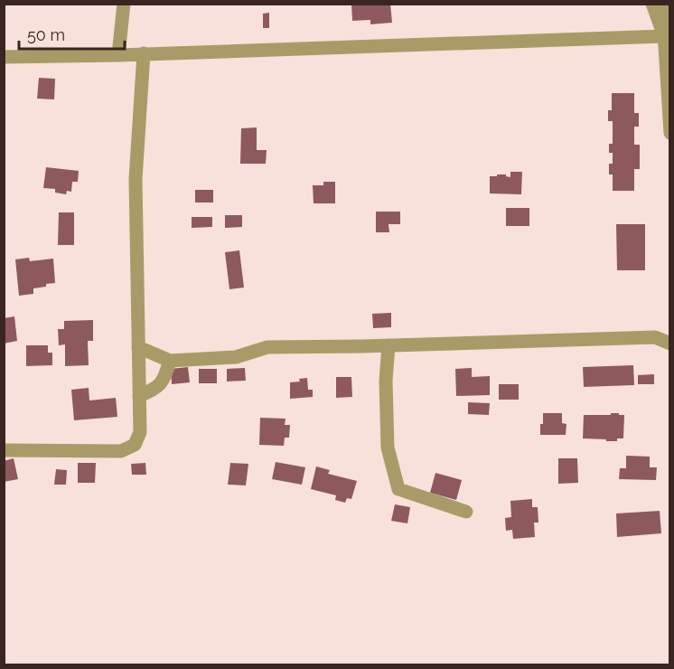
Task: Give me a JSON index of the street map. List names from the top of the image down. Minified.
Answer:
{"scale_bar":"50 m"}
